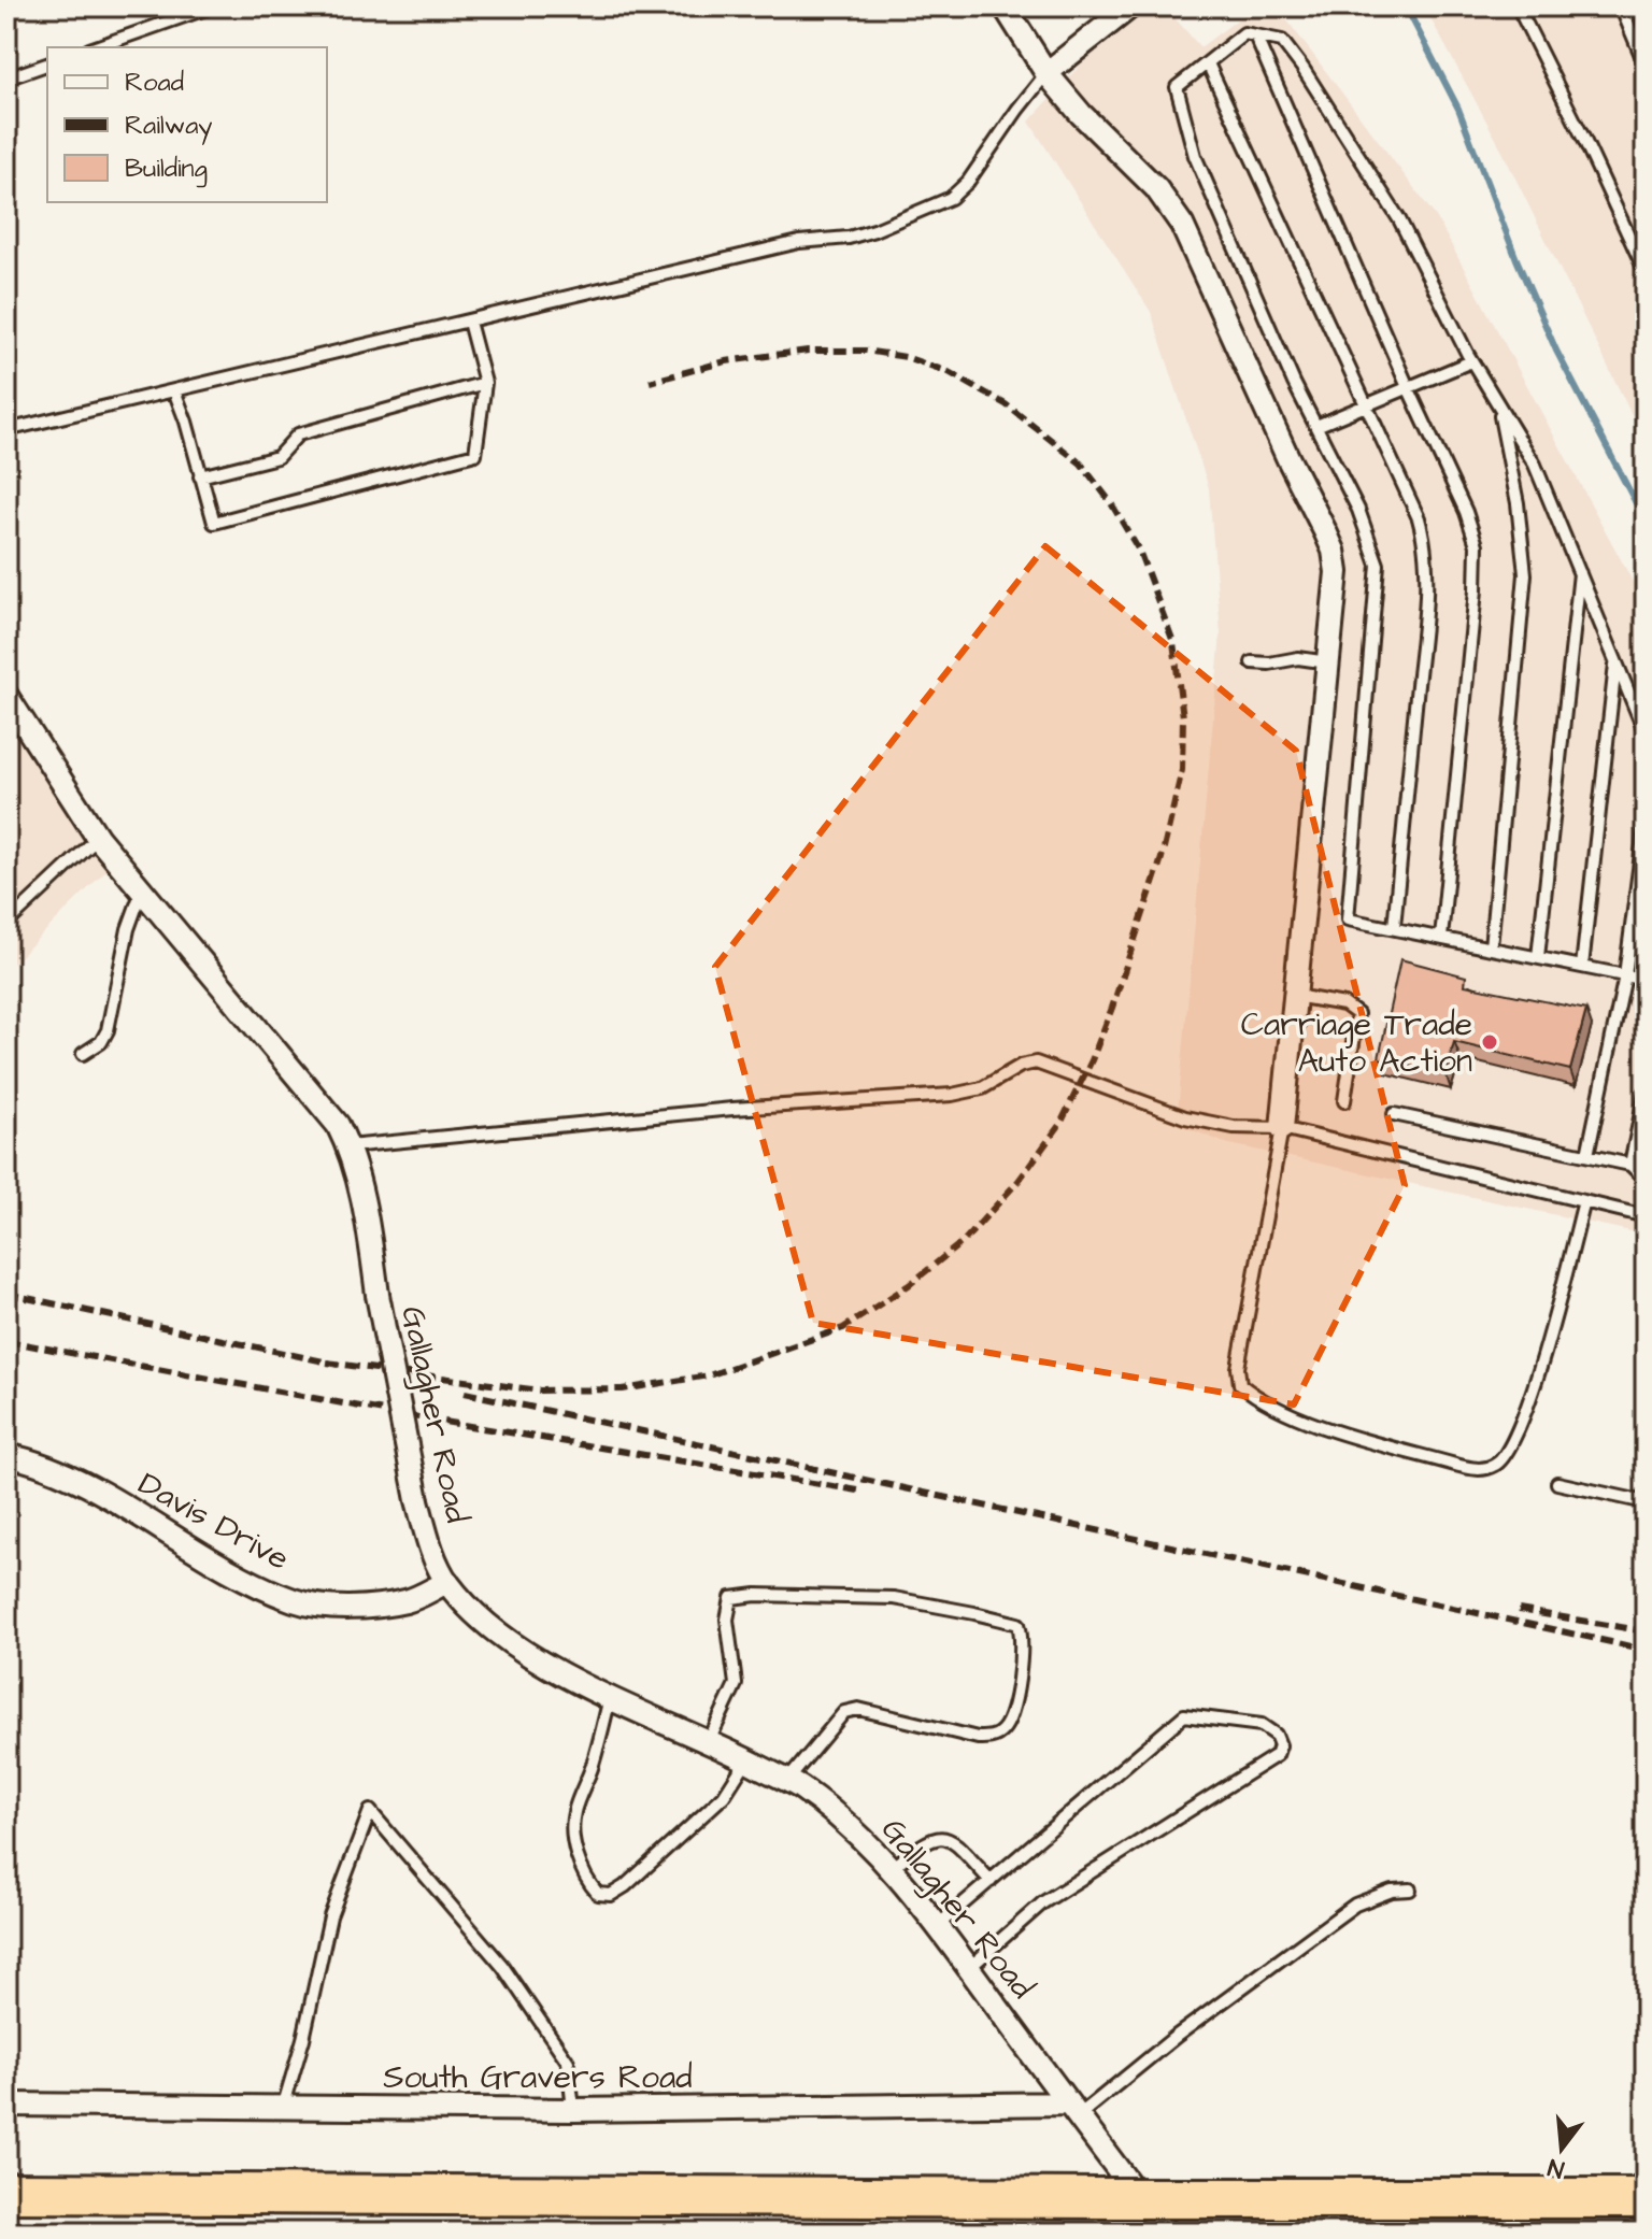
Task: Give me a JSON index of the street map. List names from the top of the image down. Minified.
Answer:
{"streets":{"street":["Gallagher Road","Davis Drive","South Gravers Road"]},"crossings":[["Gallagher Road","Davis Drive"],["Gallagher Road","South Gravers Road"]],"places":["Carriage Trade Auto Action"],"legend":["Road","Railway","Building"],"north":"bottom"}
